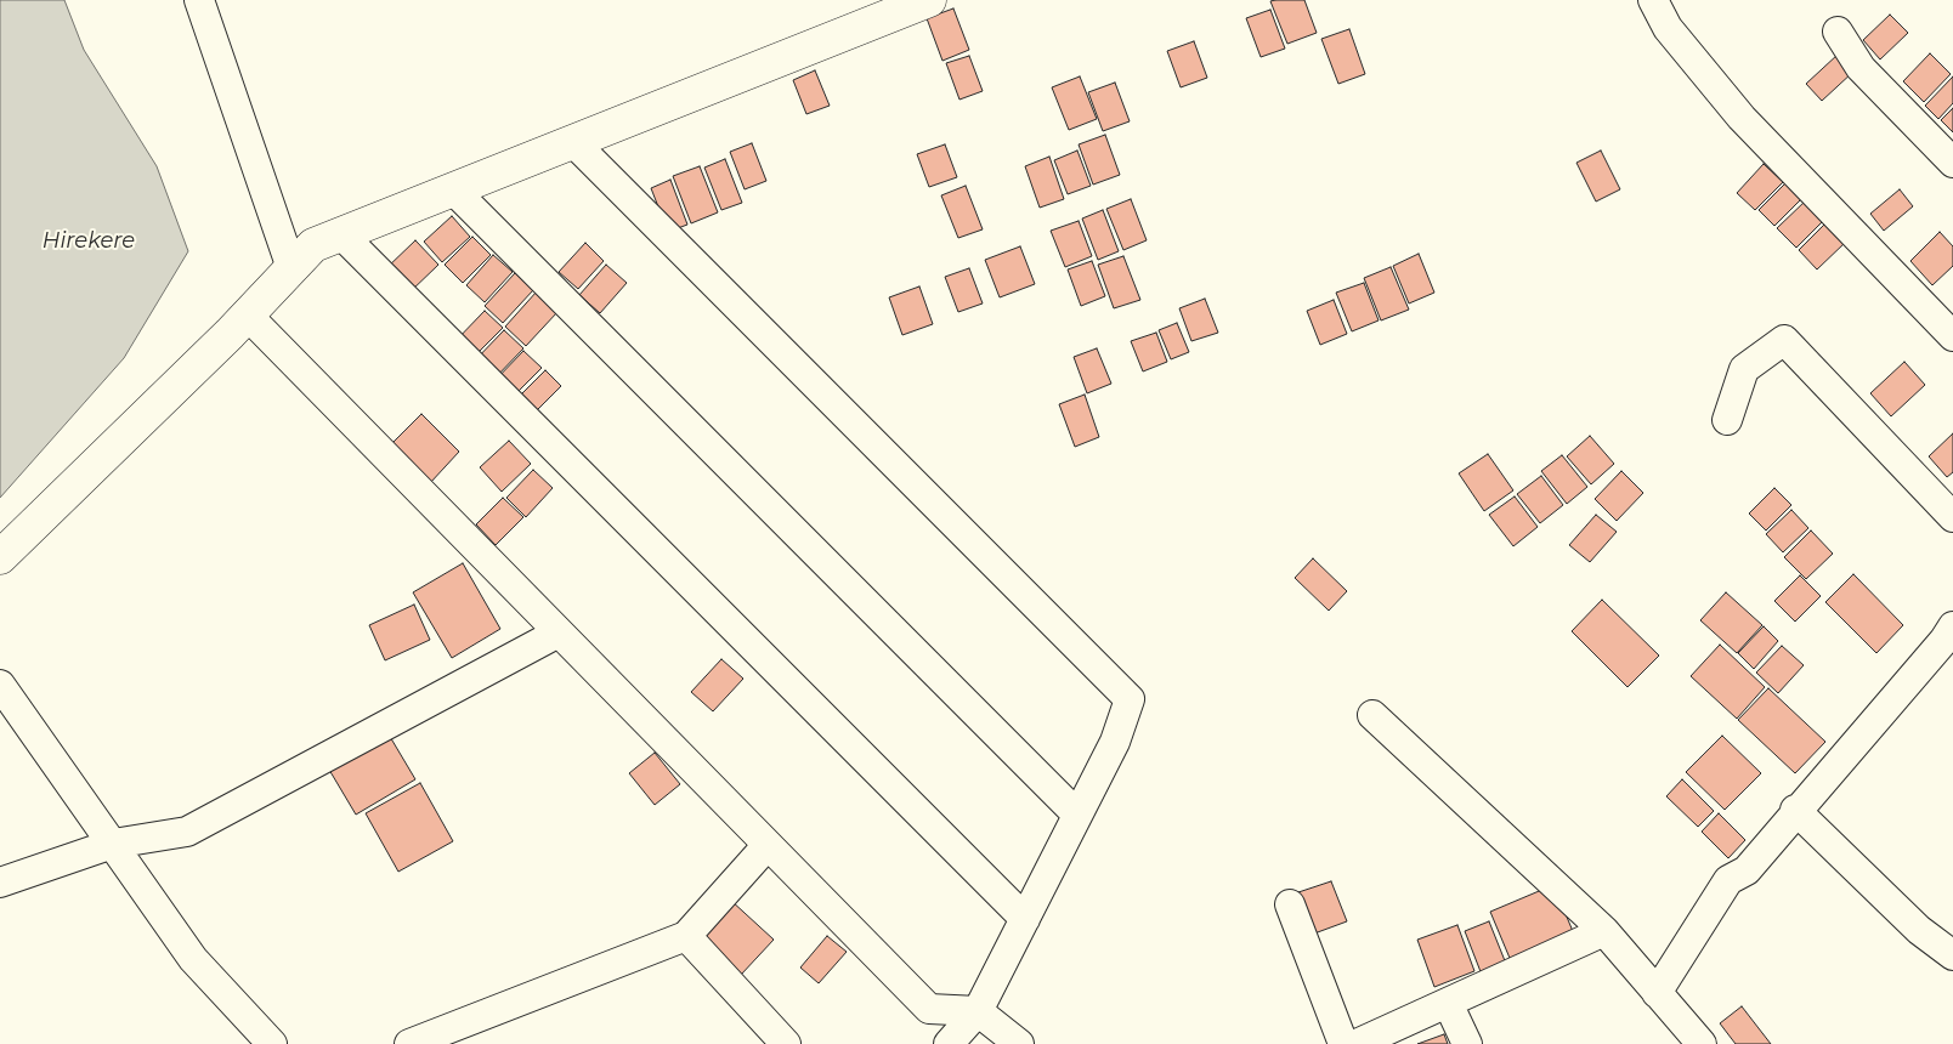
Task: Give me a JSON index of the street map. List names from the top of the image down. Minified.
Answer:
{"water":["Hirekere"]}
